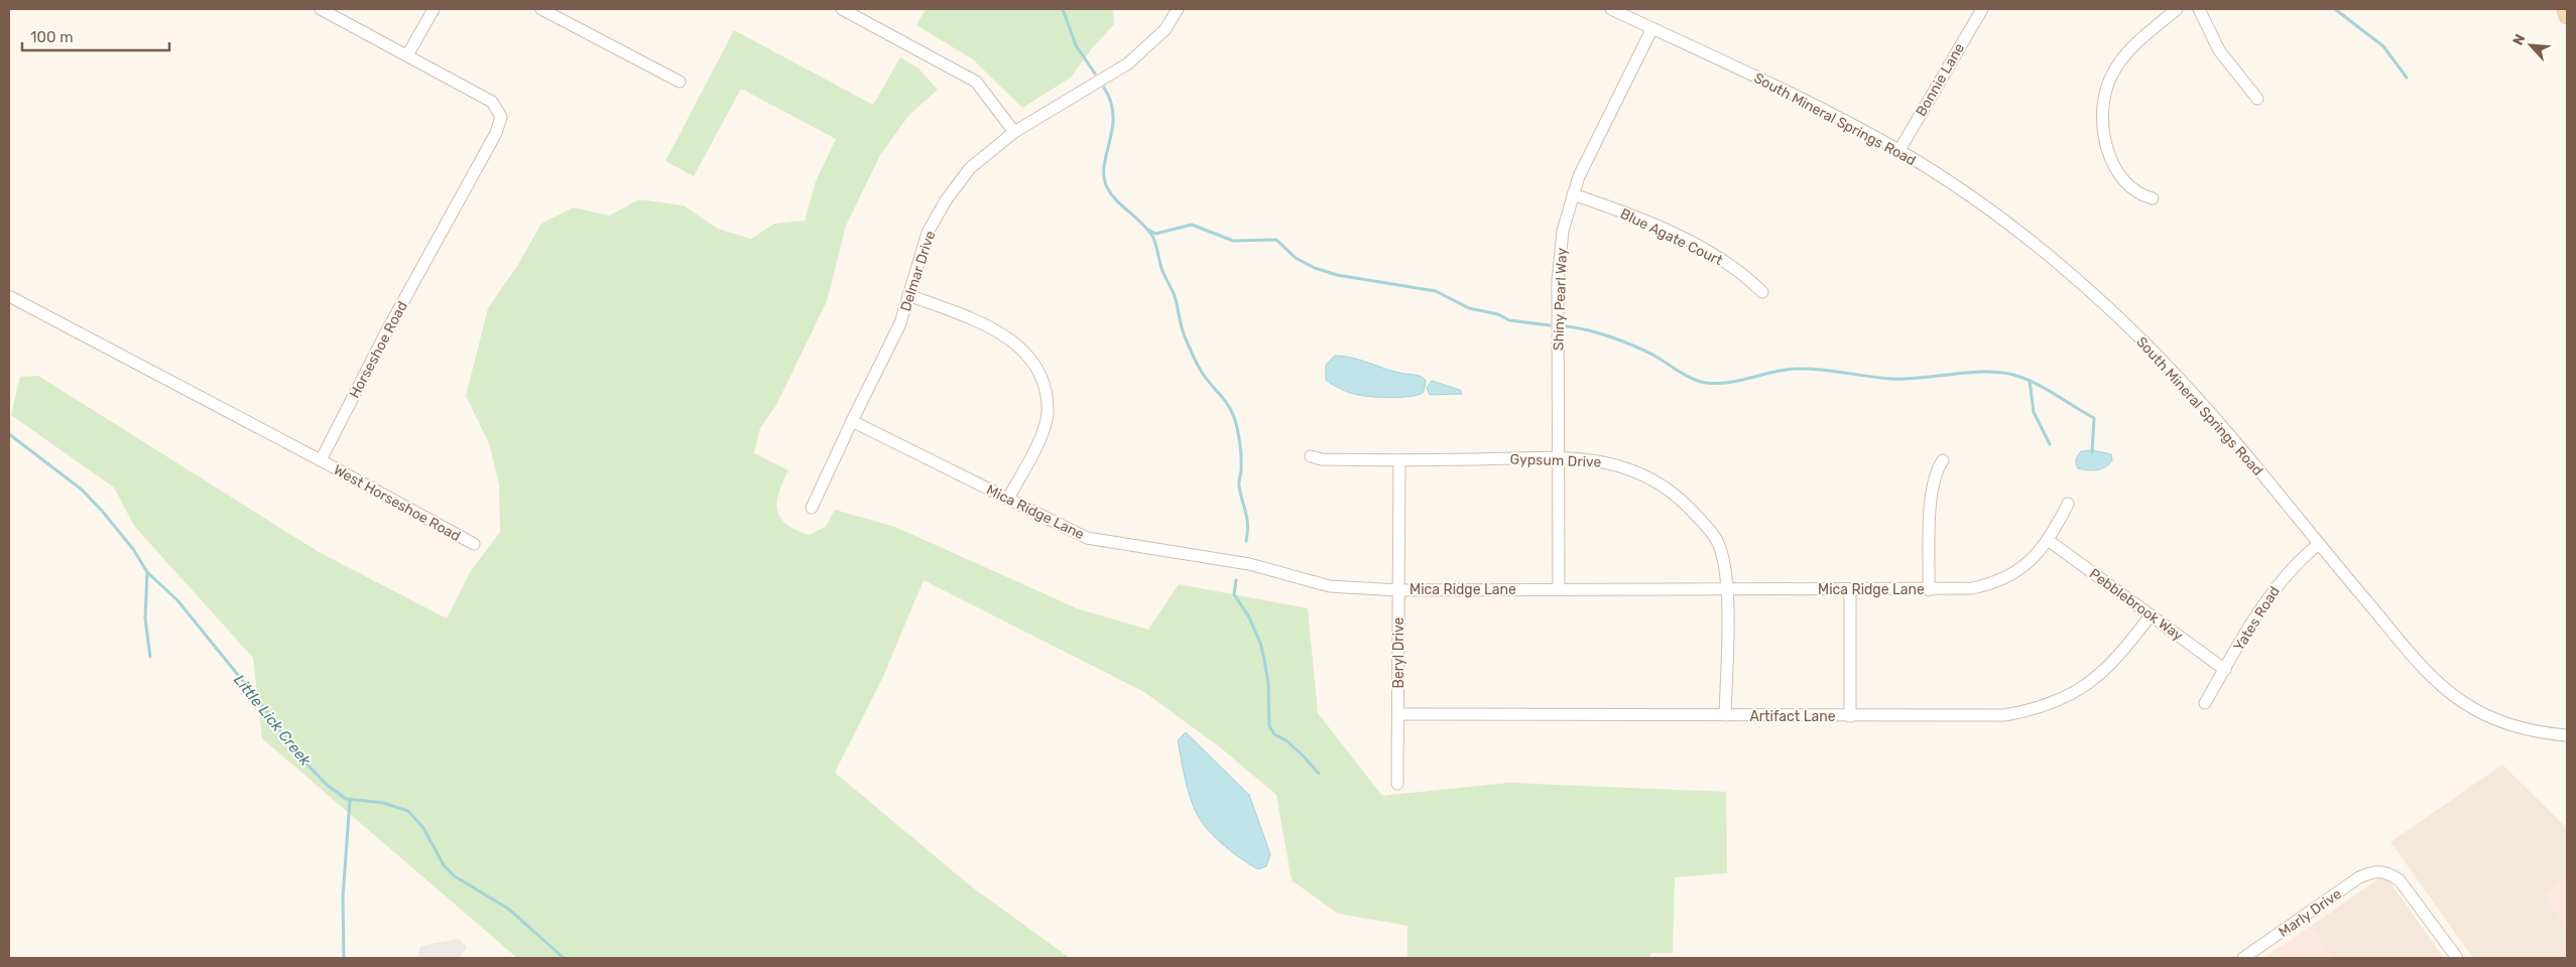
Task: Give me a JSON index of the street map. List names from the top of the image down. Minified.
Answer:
{"streets":{"street":["Bonnie Lane","South Mineral Springs Road","Blue Agate Court","Delmar Drive","Shiny Pearl Way","Horseshoe Road","Gypsum Drive","West Horseshoe Road","Mica Ridge Lane","Pebblebrook Way","Yates Road","Beryl Drive","Artifact Lane","Marly Drive"]},"crossings":[["Bonnie Lane","South Mineral Springs Road"],["South Mineral Springs Road","Shiny Pearl Way"],["South Mineral Springs Road","Yates Road"],["Blue Agate Court","Shiny Pearl Way"],["Delmar Drive","Mica Ridge Lane"],["Shiny Pearl Way","Gypsum Drive"],["Shiny Pearl Way","Mica Ridge Lane"],["Horseshoe Road","West Horseshoe Road"],["Gypsum Drive","Mica Ridge Lane"],["Gypsum Drive","Beryl Drive"],["Gypsum Drive","Artifact Lane"],["Mica Ridge Lane","Pebblebrook Way"],["Mica Ridge Lane","Beryl Drive"],["Pebblebrook Way","Yates Road"],["Pebblebrook Way","Artifact Lane"],["Beryl Drive","Artifact Lane"]],"water":["Little Lick Creek"],"scale_bar":"100 m","north":"top left"}
